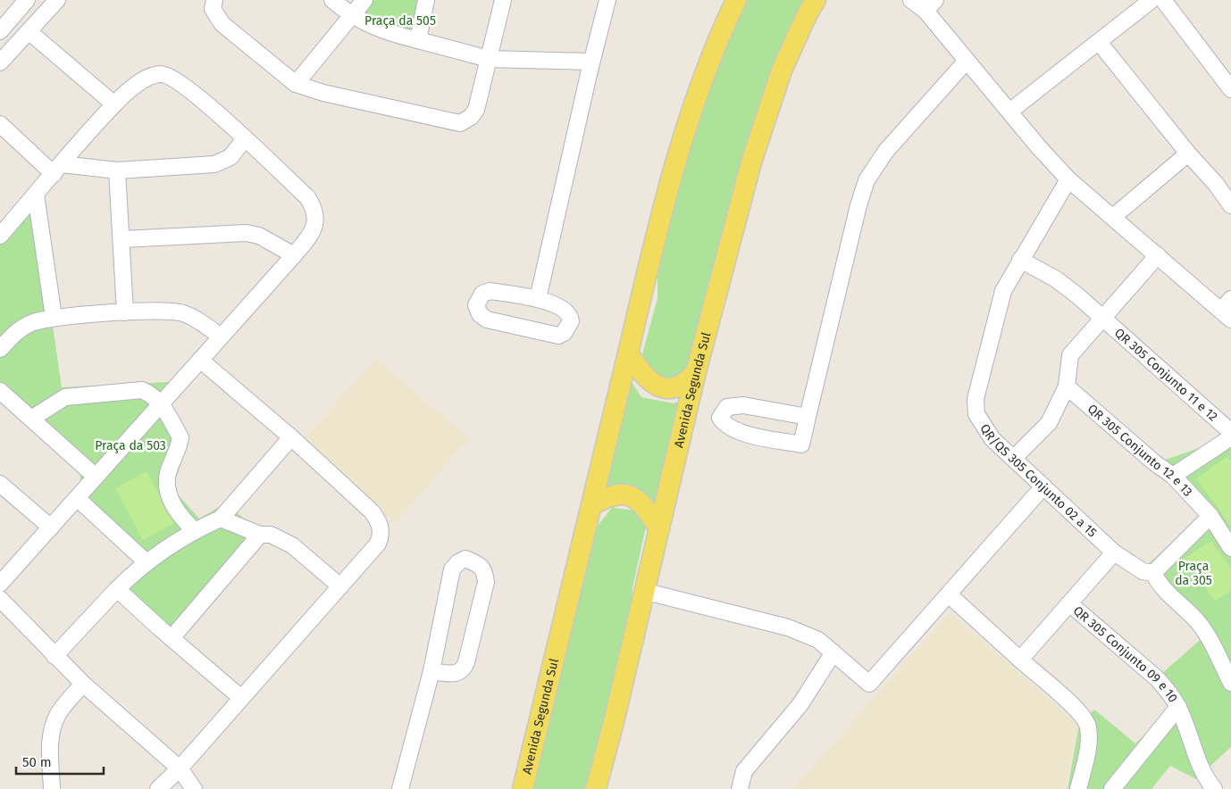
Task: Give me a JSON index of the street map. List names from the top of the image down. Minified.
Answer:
{"streets":{"main road":["Avenida Segunda Sul"],"street":["QR 305 Conjunto 11 e 12","QR 305 Conjunto 12 e 13","QR/QS 305 Conjunto 02 a 15","QR 305 Conjunto 09 e 10"]},"crossings":[["QR 305 Conjunto 11 e 12","QR/QS 305 Conjunto 02 a 15"]],"parks":["Praça da 505","Praça da 503","Praça da 305"],"scale_bar":"50 m"}
